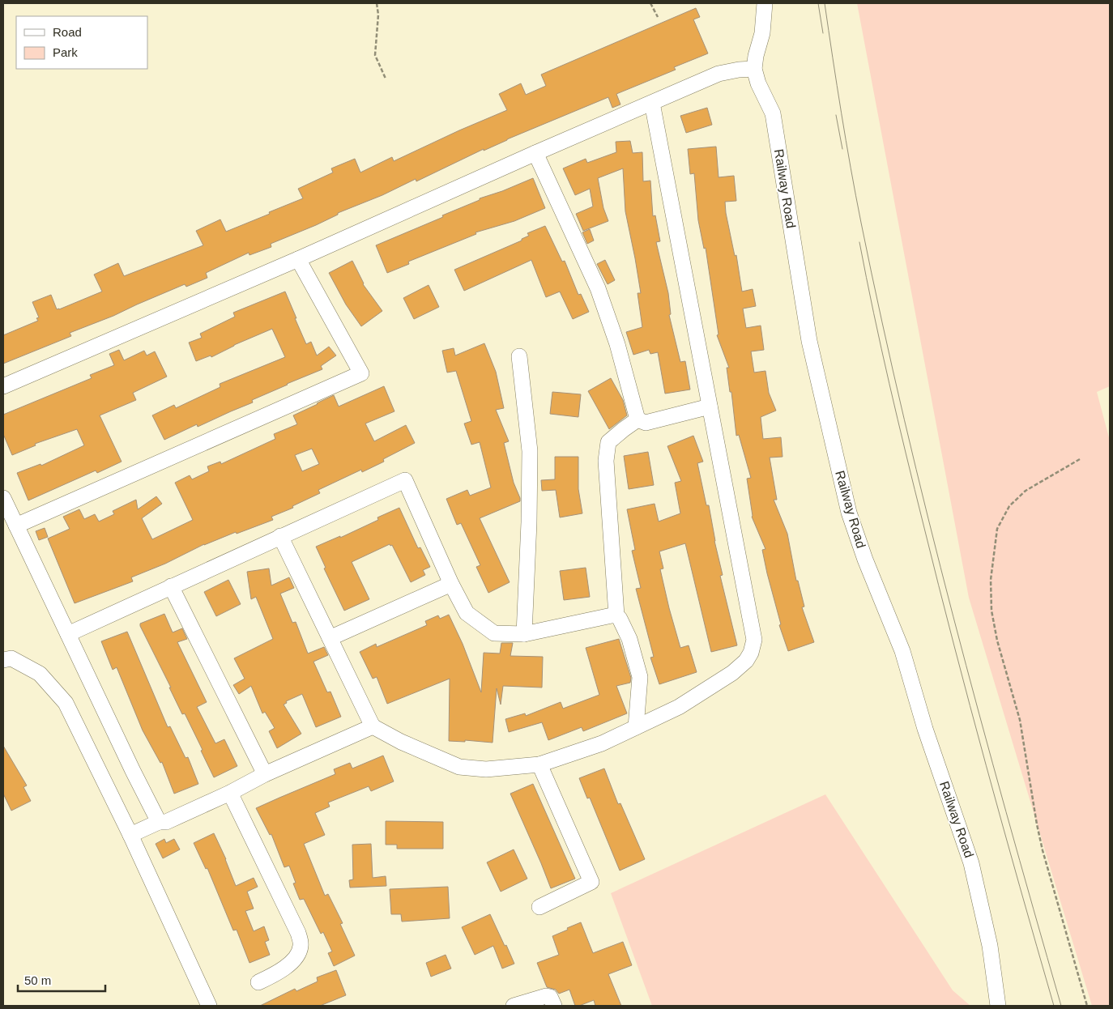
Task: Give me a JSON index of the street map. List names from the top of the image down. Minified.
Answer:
{"streets":{"street":["Railway Road"]},"legend":["Road","Park"],"scale_bar":"50 m"}
